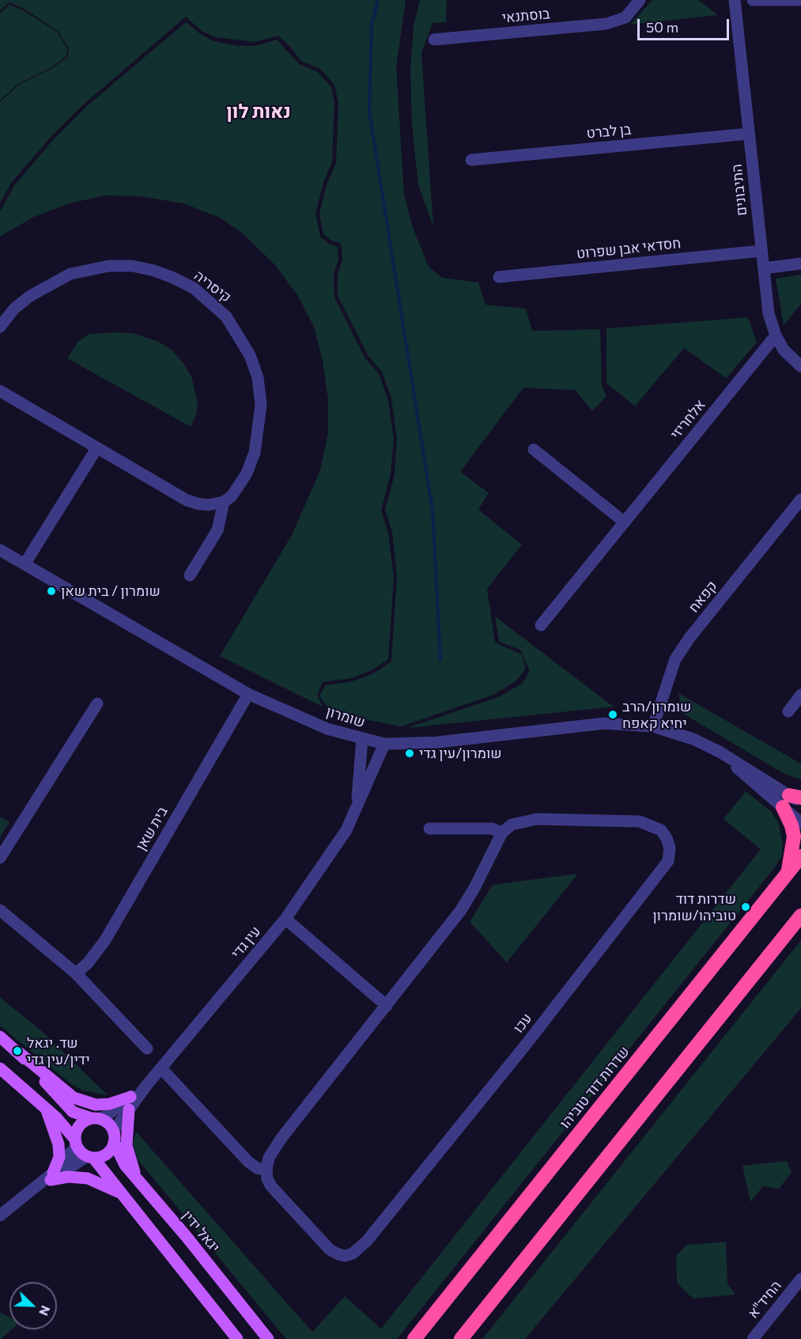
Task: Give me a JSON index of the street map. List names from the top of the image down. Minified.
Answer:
{"streets":{"highway":["שדרות דוד טוביהו"],"main road":["יגאל ידין"],"street":["בוסתנאי","בן לברט","התיבונים","חסדאי אבן שפרוט","קיסריה","אלחריזי","קפאח","שומרון","בית שאן","עין גדי","עכו","החיד\"א"]},"crossings":[["בן לברט","התיבונים"],["התיבונים","חסדאי אבן שפרוט"],["התיבונים","אלחריזי"],["קפאח","שומרון"],["שומרון","בית שאן"],["שומרון","עין גדי"],["עין גדי","יגאל ידין"]],"districts":["נאות לון"],"places":["שומרון / בית שאן","שומרון/הרב יחיא קאפח","שומרון/עין גדי","שדרות דוד טוביהו/שומרון","שד. יגאל ידין/עין גדי"],"scale_bar":"50 m","north":"bottom right"}
